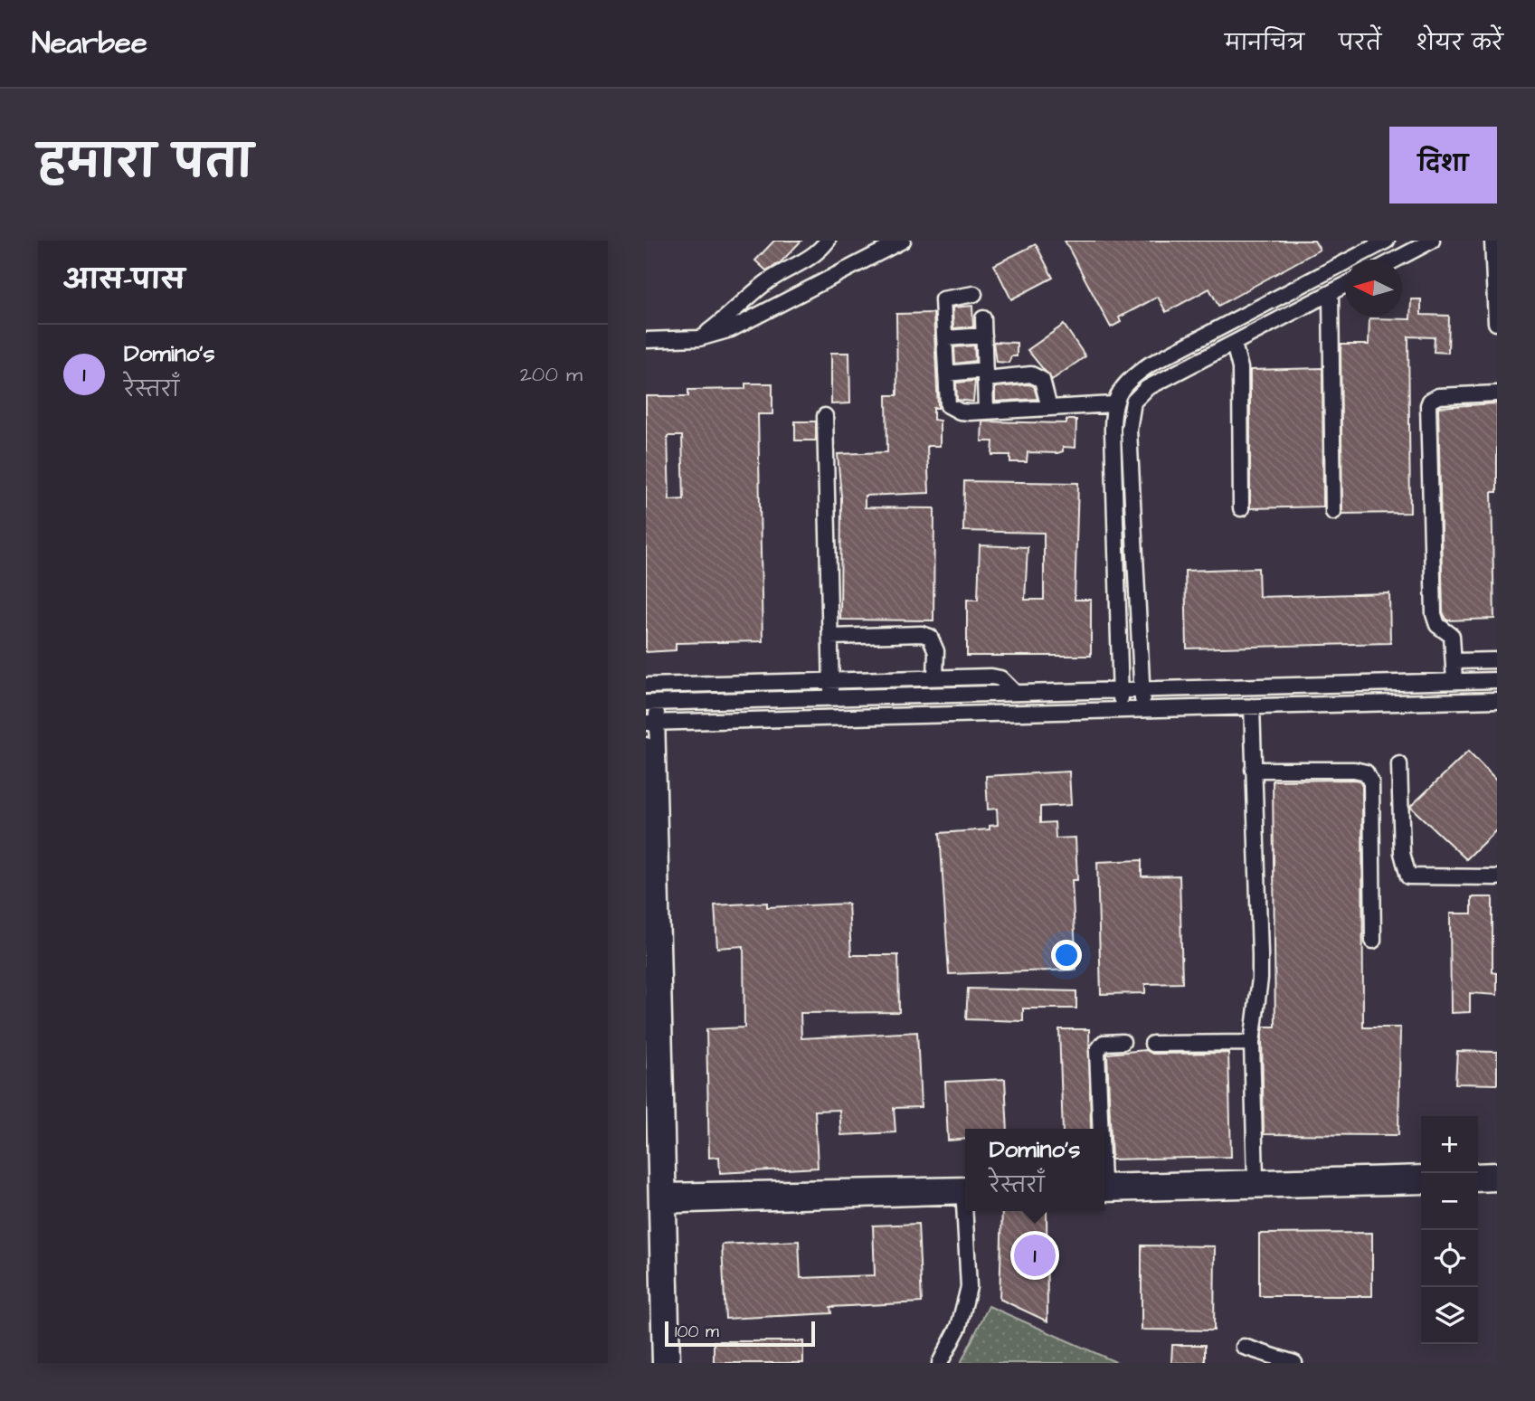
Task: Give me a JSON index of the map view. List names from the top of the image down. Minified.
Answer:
{"scale_bar":"100 m","north":"left","page":{"header":"Nearbee","nav":["मानचित्र","परतें","शेयर करें"],"title":"हमारा पता","buttons":"दिशा","heading":"आस-पास","list":[{"mark":"1","name":"Domino's","note":"रेस्तराँ","value":"200 m"}],"map_buttons":["+","−"],"popup":["Domino's","रेस्तराँ"],"pins":"1","scale":"100 m"}}
